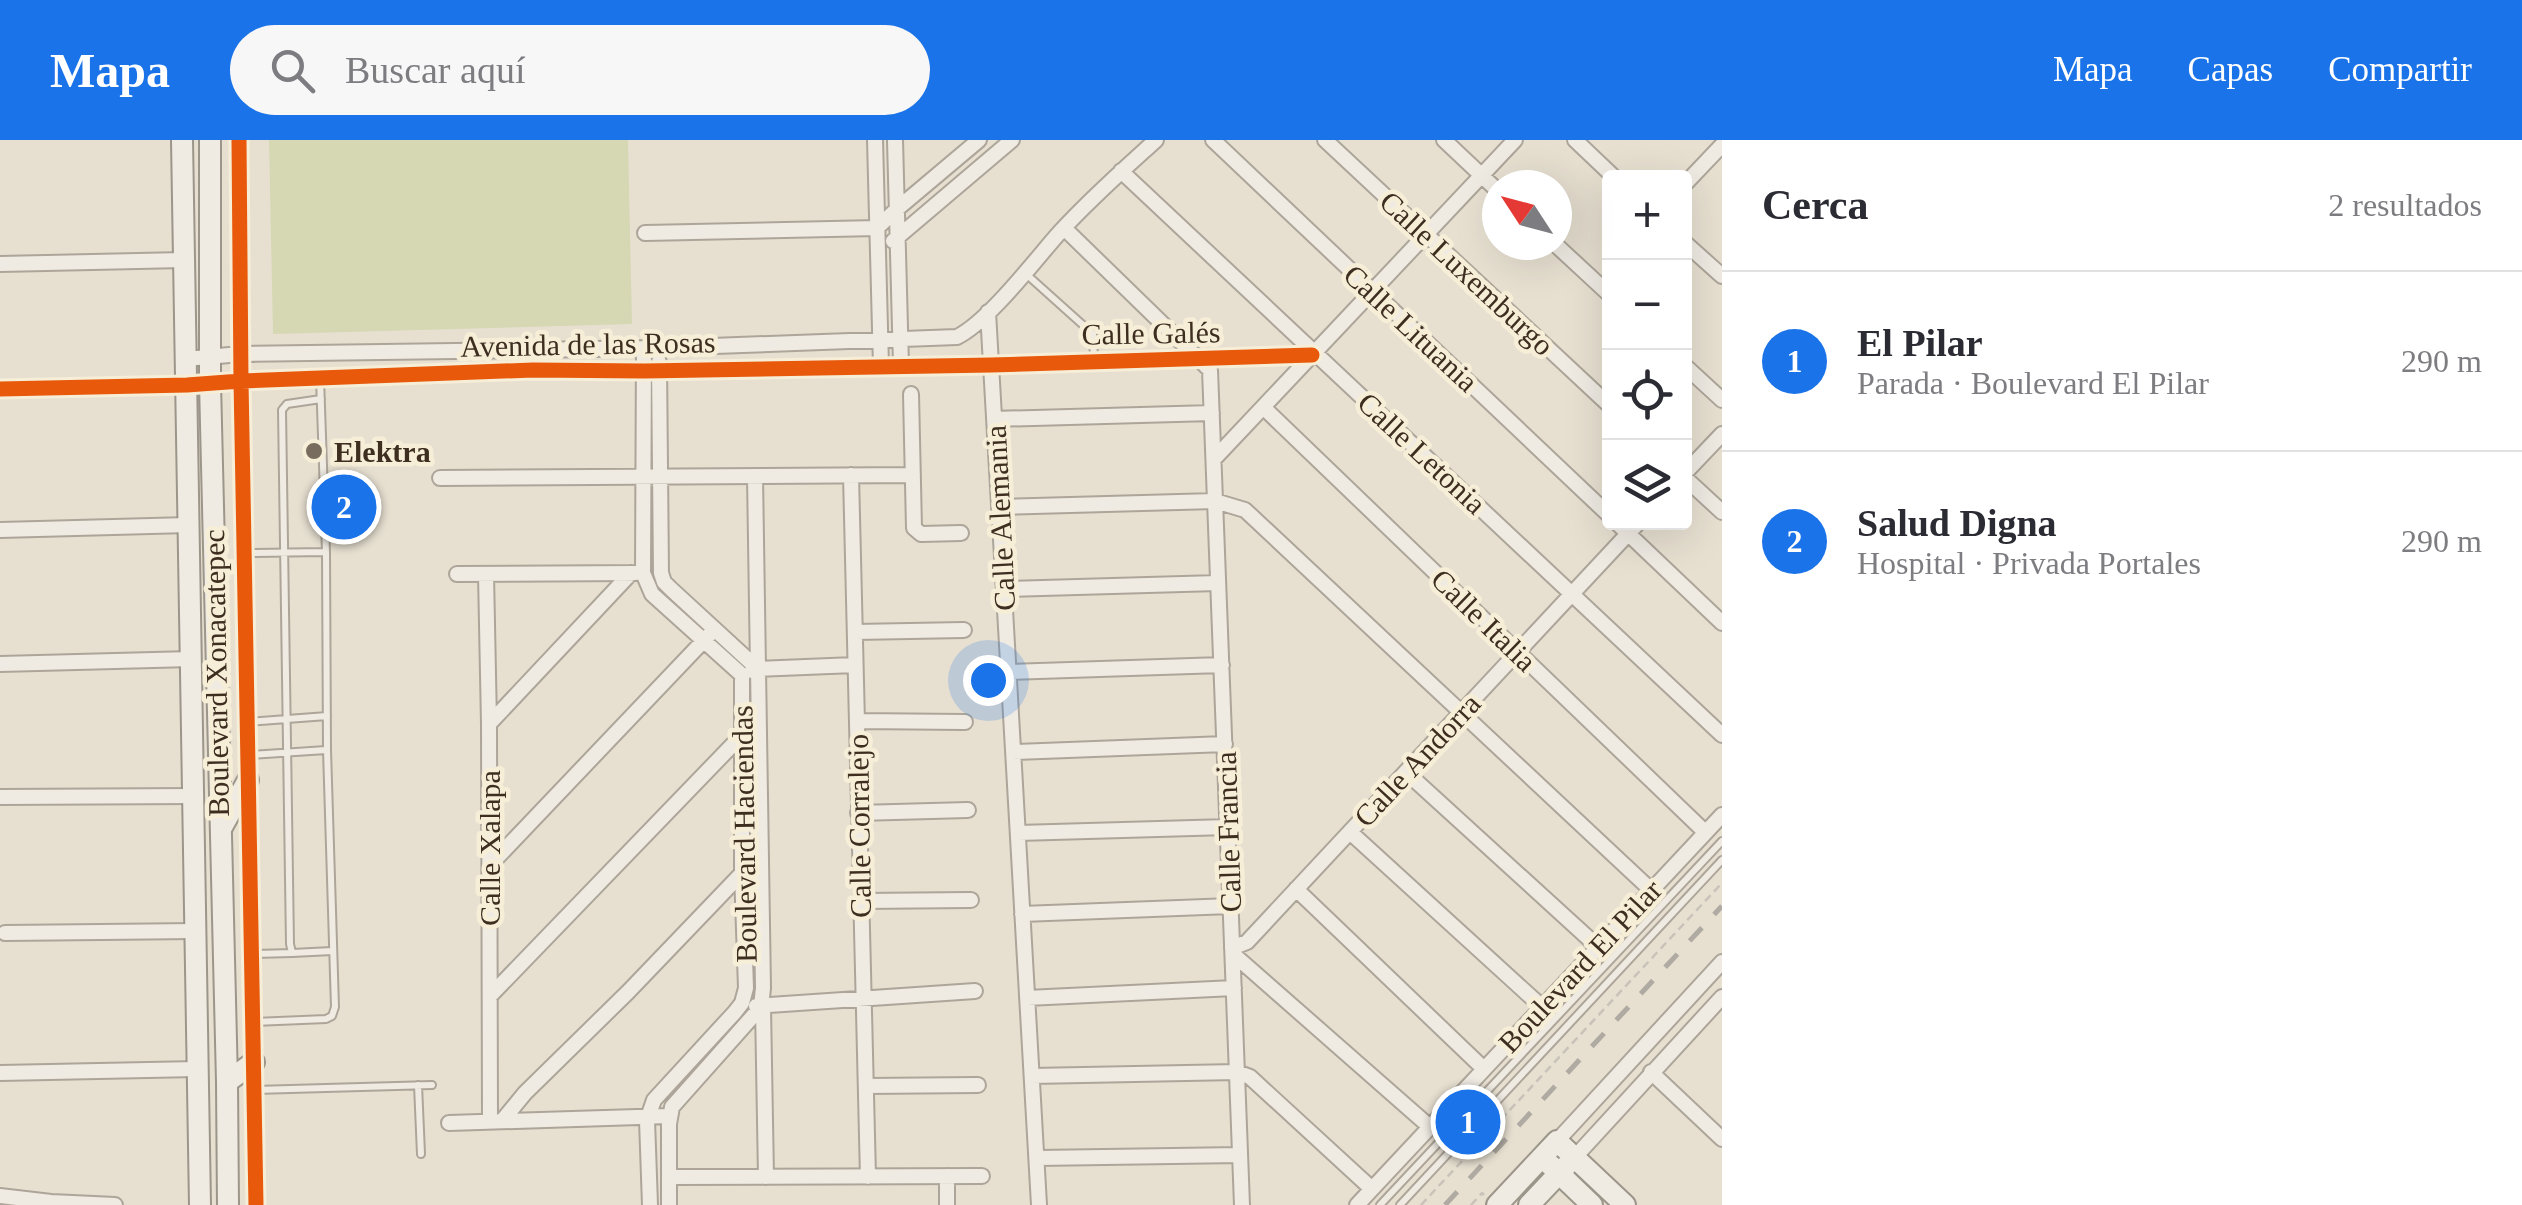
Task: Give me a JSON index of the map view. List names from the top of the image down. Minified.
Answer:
{"streets":{"main road":["Boulevard Xonacatepec"],"street":["Calle Luxemburgo","Calle Lituania","Calle Galés","Avenida de las Rosas","Calle Letonia","Calle Alemania","Calle Italia","Calle Andorra","Calle Corralejo","Calle Francia","Boulevard Haciendas","Calle Xalapa","Boulevard El Pilar"]},"crossings":[["Calle Galés","Avenida de las Rosas"],["Calle Galés","Calle Letonia"],["Calle Galés","Calle Alemania"],["Calle Galés","Calle Francia"],["Avenida de las Rosas","Calle Alemania"],["Avenida de las Rosas","Boulevard Xonacatepec"],["Calle Letonia","Calle Andorra"],["Calle Italia","Calle Andorra"],["Calle Italia","Boulevard El Pilar"],["Calle Andorra","Calle Francia"]],"places":["Elektra"],"north":"top left","page":{"header":"Mapa","search":"Buscar aquí","nav":["Mapa","Capas","Compartir"],"heading":["Cerca","2 resultados"],"map_buttons":["+","−"],"list":[{"mark":"1","name":"El Pilar","note":"Parada · Boulevard El Pilar","value":"290 m"},{"mark":"2","name":"Salud Digna","note":"Hospital · Privada Portales","value":"290 m"}],"pins":["2","1"]}}
